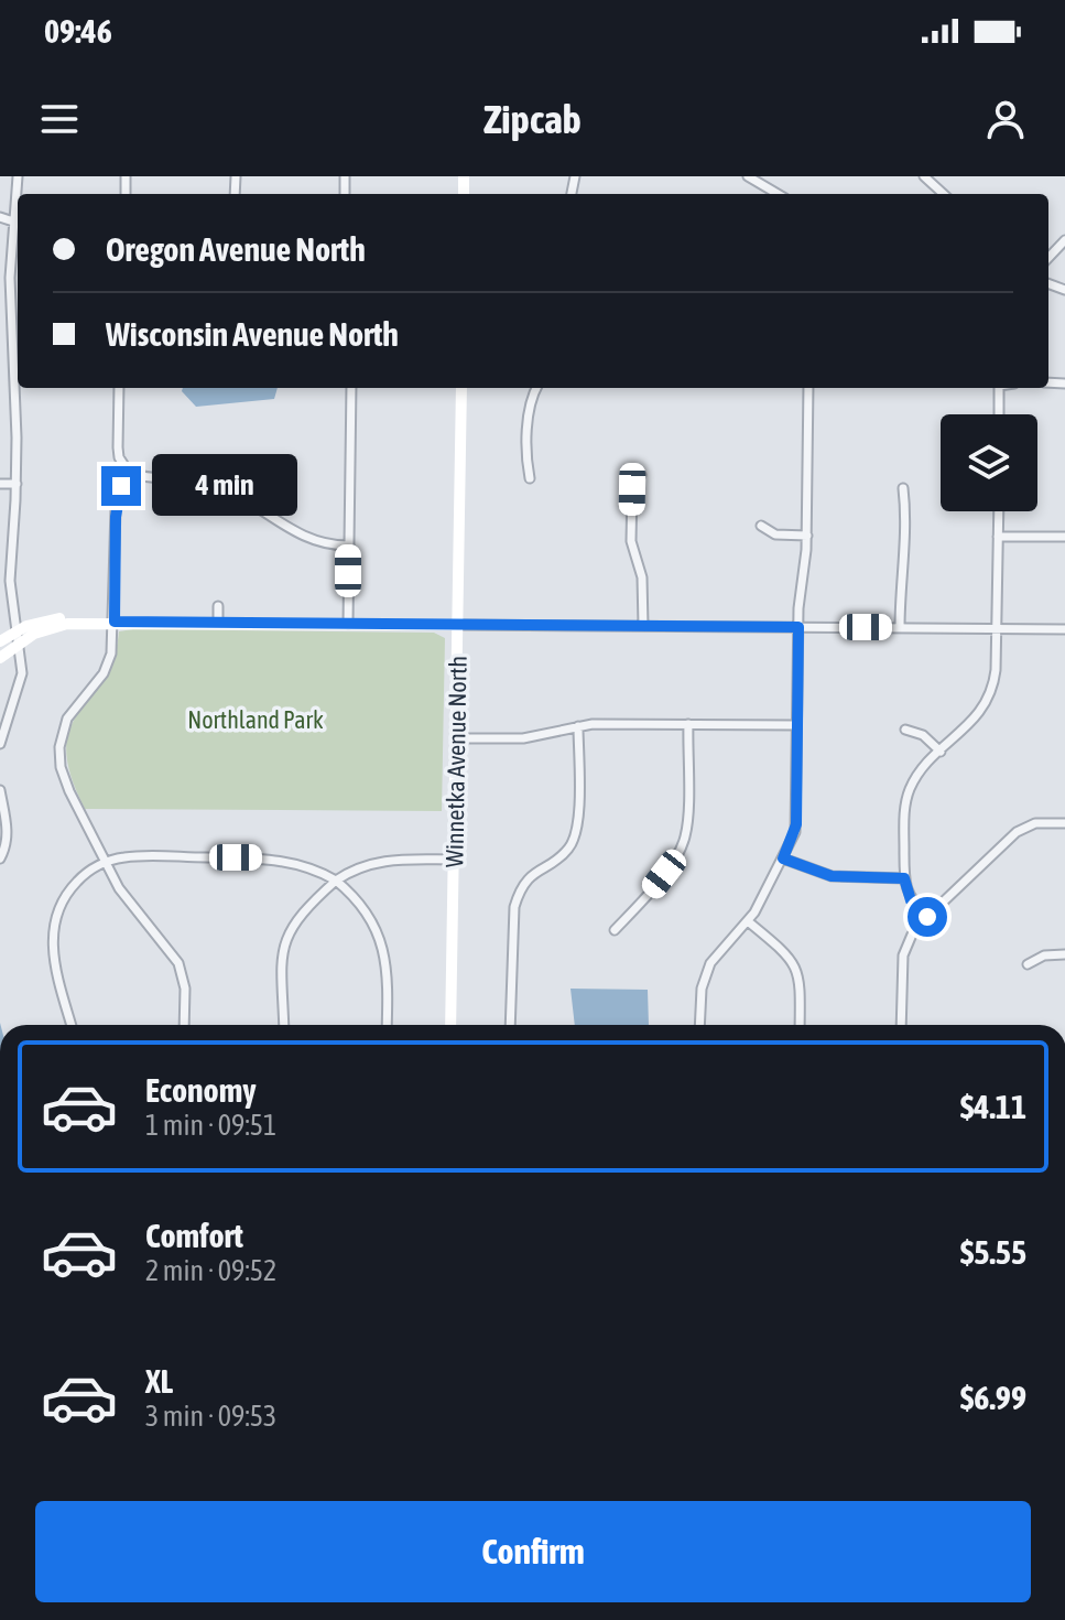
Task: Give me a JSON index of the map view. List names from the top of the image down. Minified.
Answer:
{"streets":{"street":["Winnetka Avenue North"]},"parks":["Northland Park"],"page":{"status":"09:46","header":"Zipcab","banner":["Oregon Avenue North","Wisconsin Avenue North"],"bubble":"4 min","list":[{"name":"Economy","note":"1 min · 09:51","value":"$4.11"},{"name":"Comfort","note":"2 min · 09:52","value":"$5.55"},{"name":"XL","note":"3 min · 09:53","value":"$6.99"}],"buttons":"Confirm"}}
